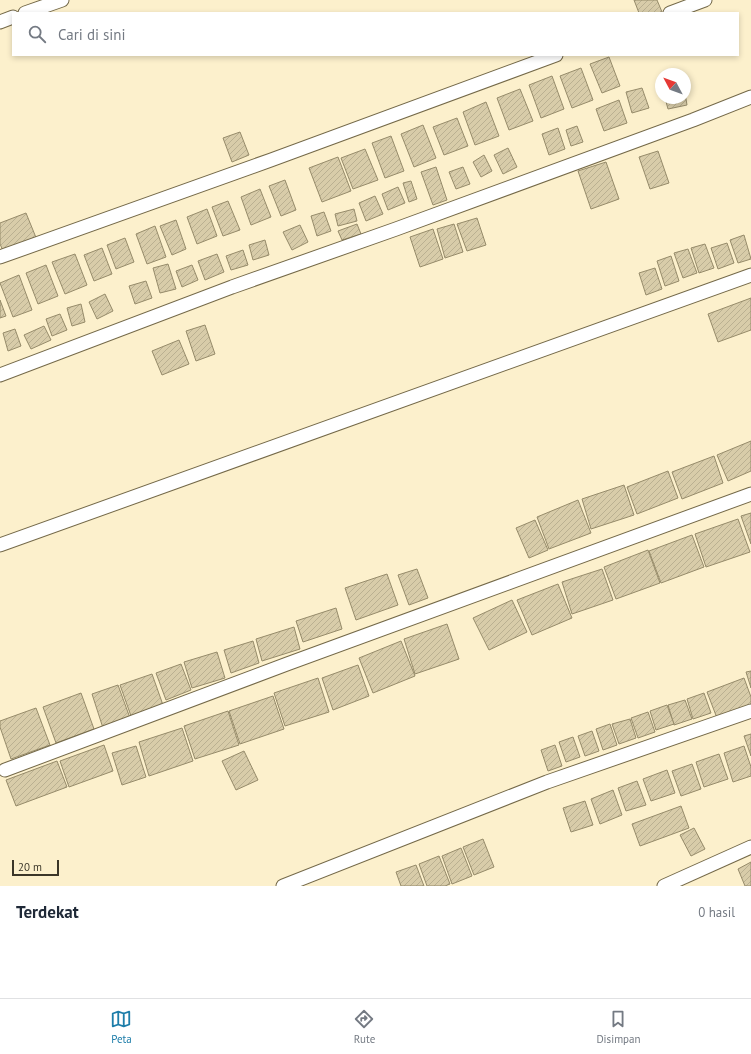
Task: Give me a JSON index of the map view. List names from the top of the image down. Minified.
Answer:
{"scale_bar":"20 m","north":"top left","page":{"search":"Cari di sini","scale":"20 m","heading":["Terdekat","0 hasil"],"nav":["Peta","Rute","Disimpan"]}}
